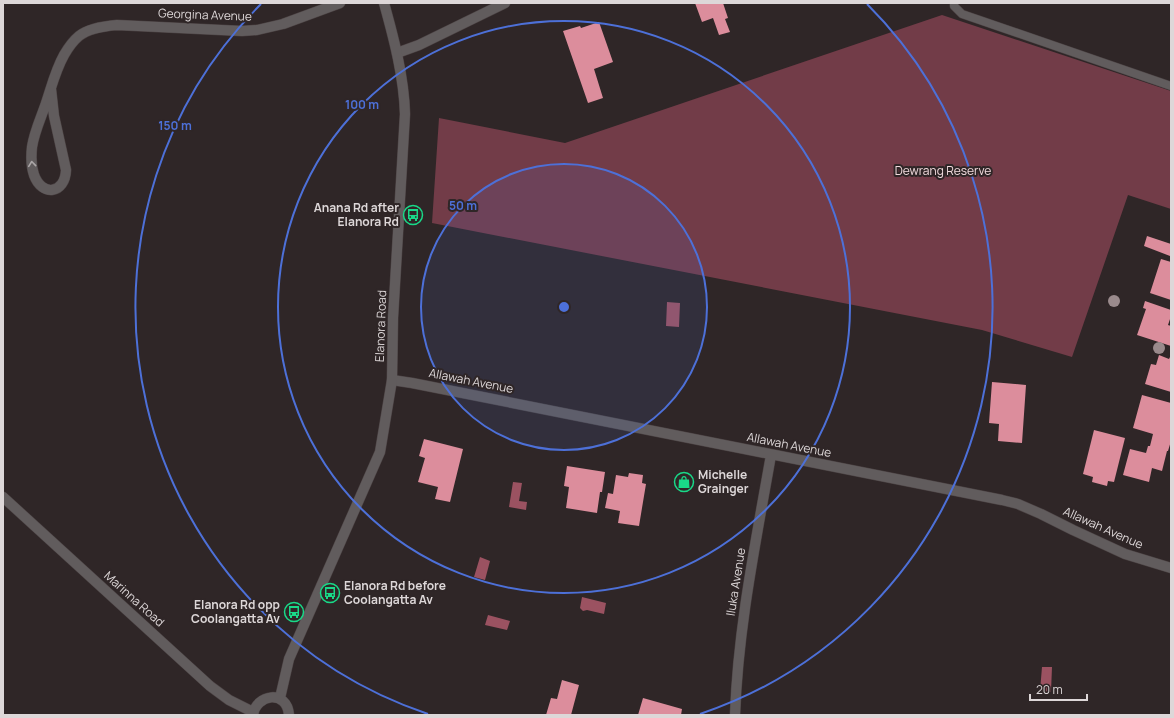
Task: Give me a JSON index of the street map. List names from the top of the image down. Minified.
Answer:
{"streets":{"street":["Georgina Avenue","Elanora Road","Allawah Avenue","Iluka Avenue","Marinna Road"]},"crossings":[["Elanora Road","Allawah Avenue"],["Allawah Avenue","Iluka Avenue"]],"parks":["Dewrang Reserve"],"places":{"bus stop":["Anana Rd after Elanora Rd","Elanora Rd before Coolangatta Av","Elanora Rd opp Coolangatta Av"],"shop":["Michelle Grainger"]},"scale_bar":"20 m","rings":["100 m","150 m","50 m"]}
